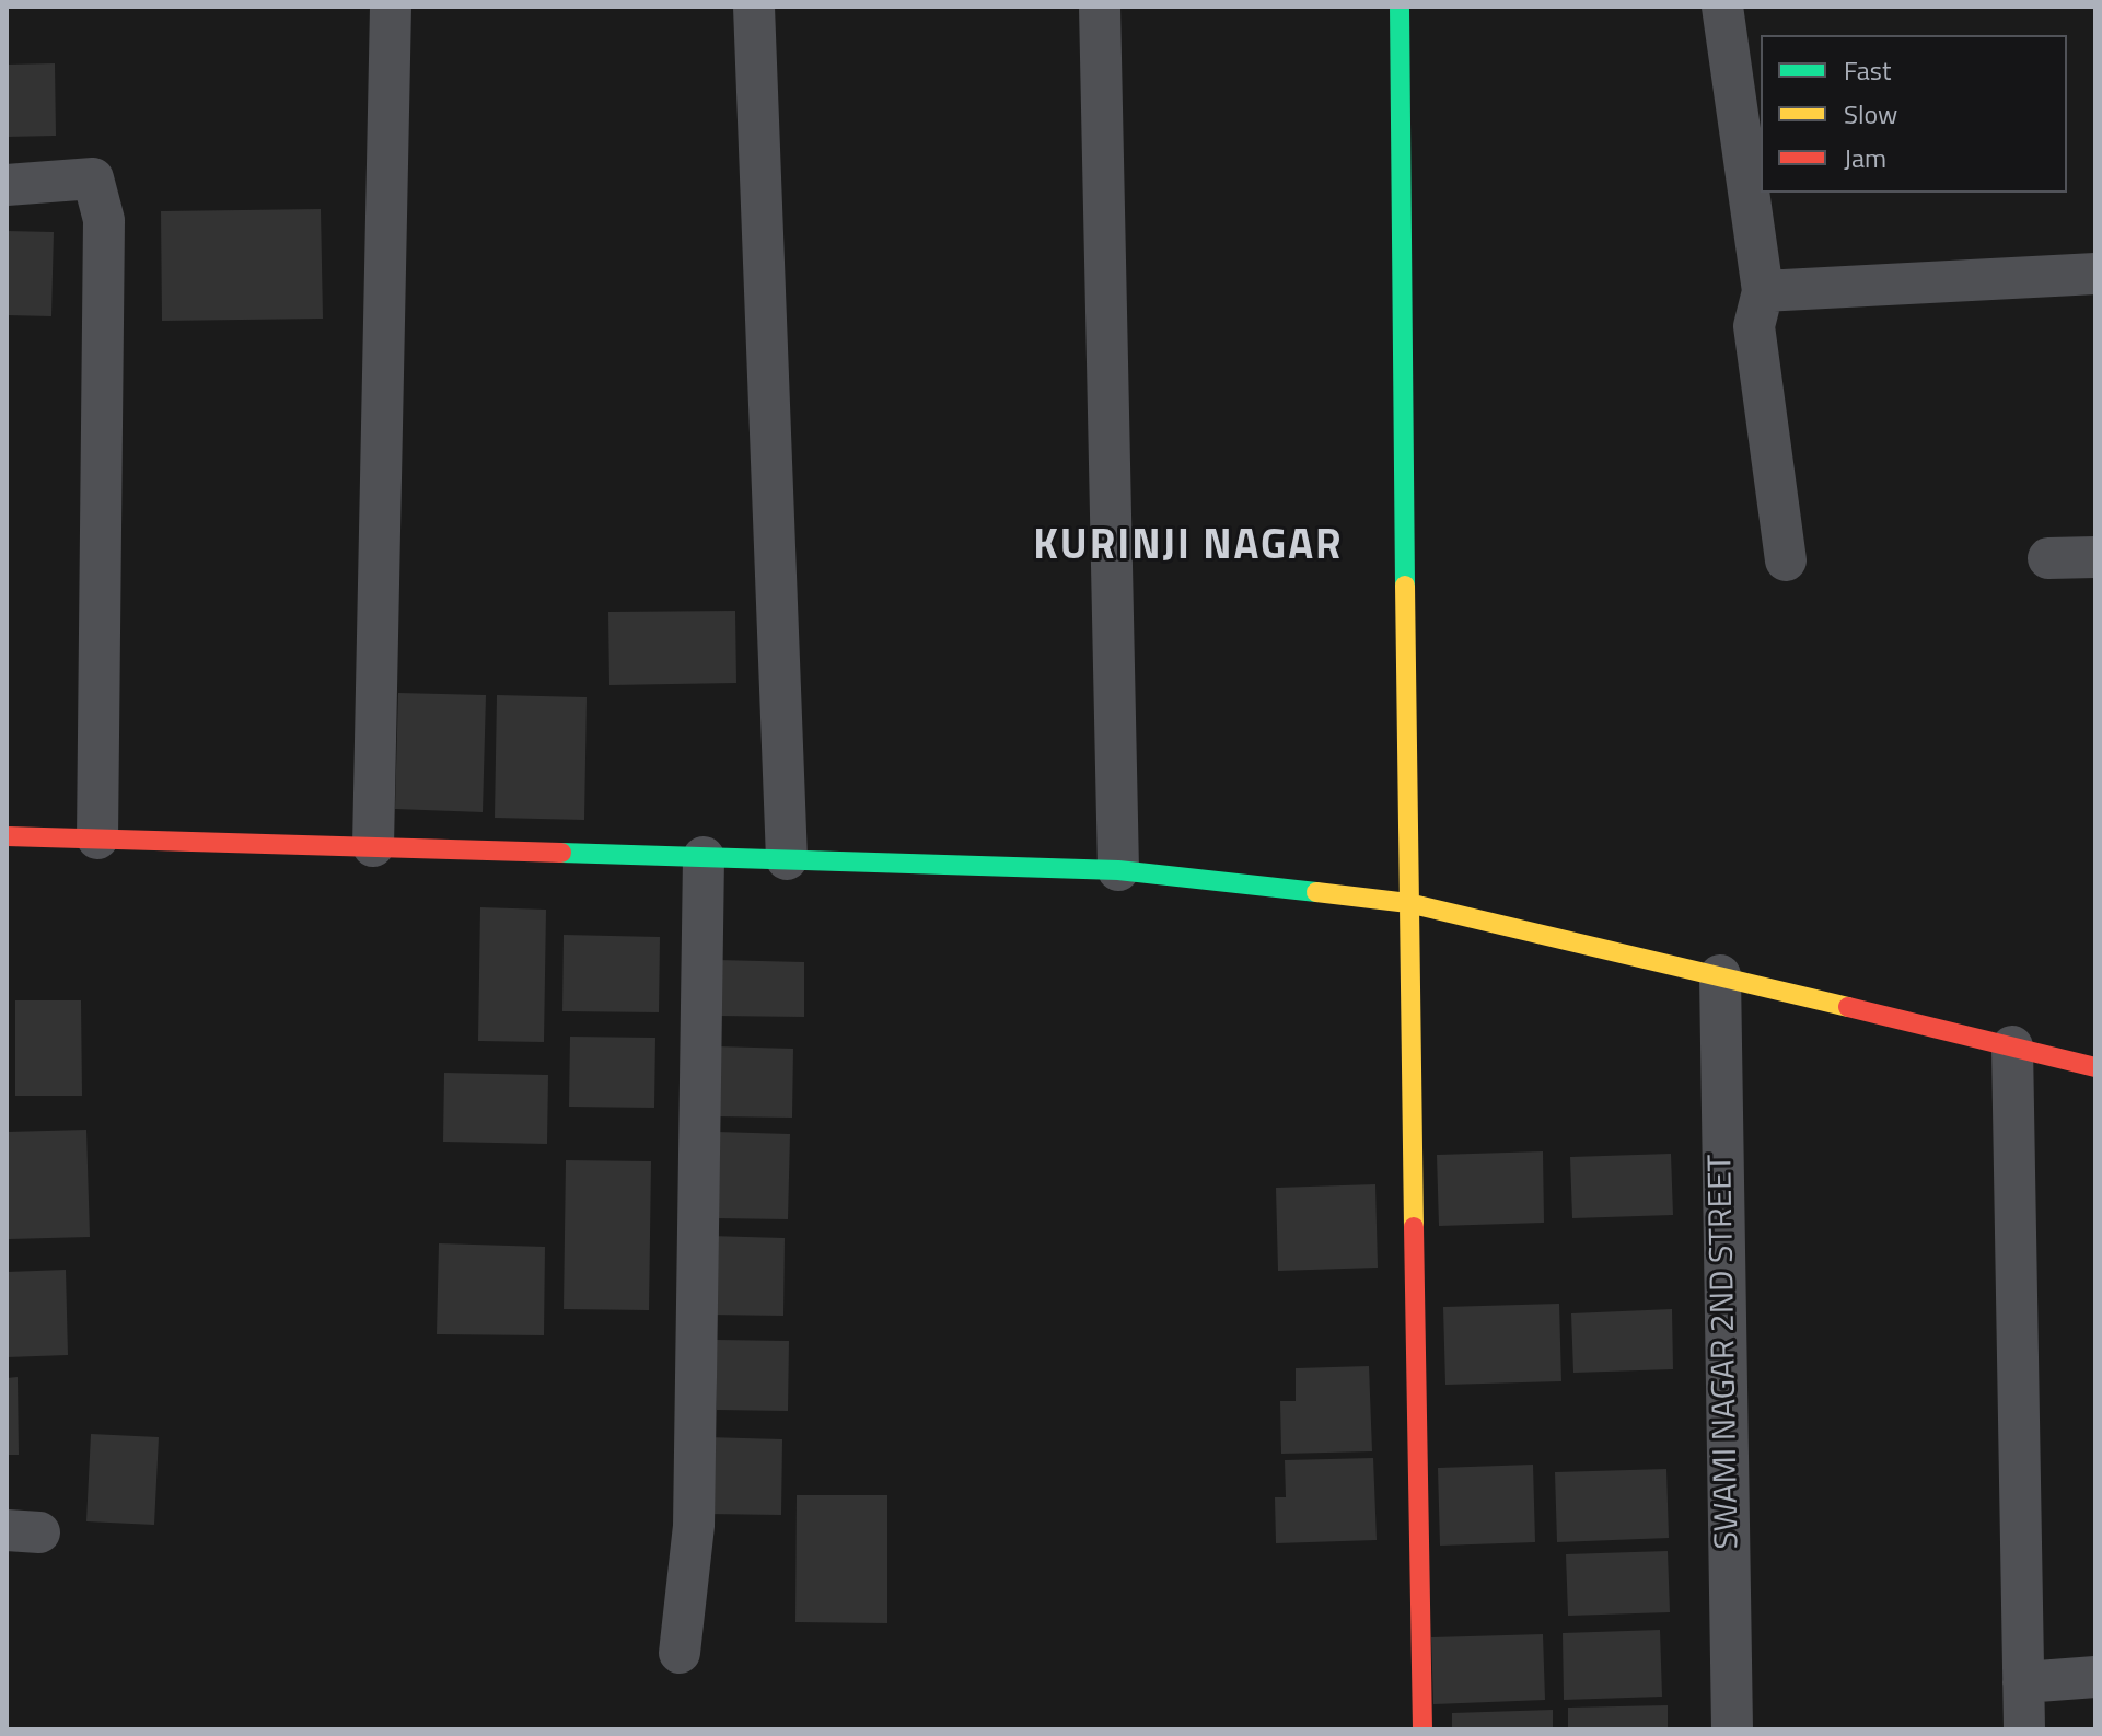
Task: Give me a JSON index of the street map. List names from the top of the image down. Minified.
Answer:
{"streets":{"street":["SWAMI NAGAR 2ND STREET"]},"districts":["KURINJI NAGAR"],"legend":["Fast","Slow","Jam"]}
